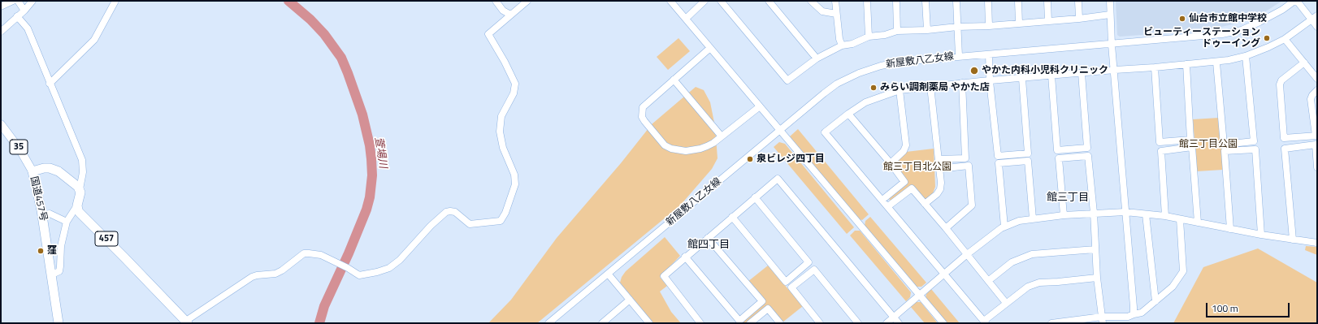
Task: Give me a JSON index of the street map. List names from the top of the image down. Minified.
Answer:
{"streets":{"highway":["国道457号","457"],"main road":["35"],"street":["新屋敷八乙女線"]},"crossings":[["35","国道457号"]],"districts":["館三丁目","館四丁目"],"water":["萱場川"],"parks":["館三丁目公園","館三丁目北公園"],"places":["仙台市立館中学校","ビューティーステーション ドゥーイング","やかた内科小児科クリニック","みらい調剤薬局 やかた店","泉ビレジ四丁目","窪"],"scale_bar":"100 m"}
